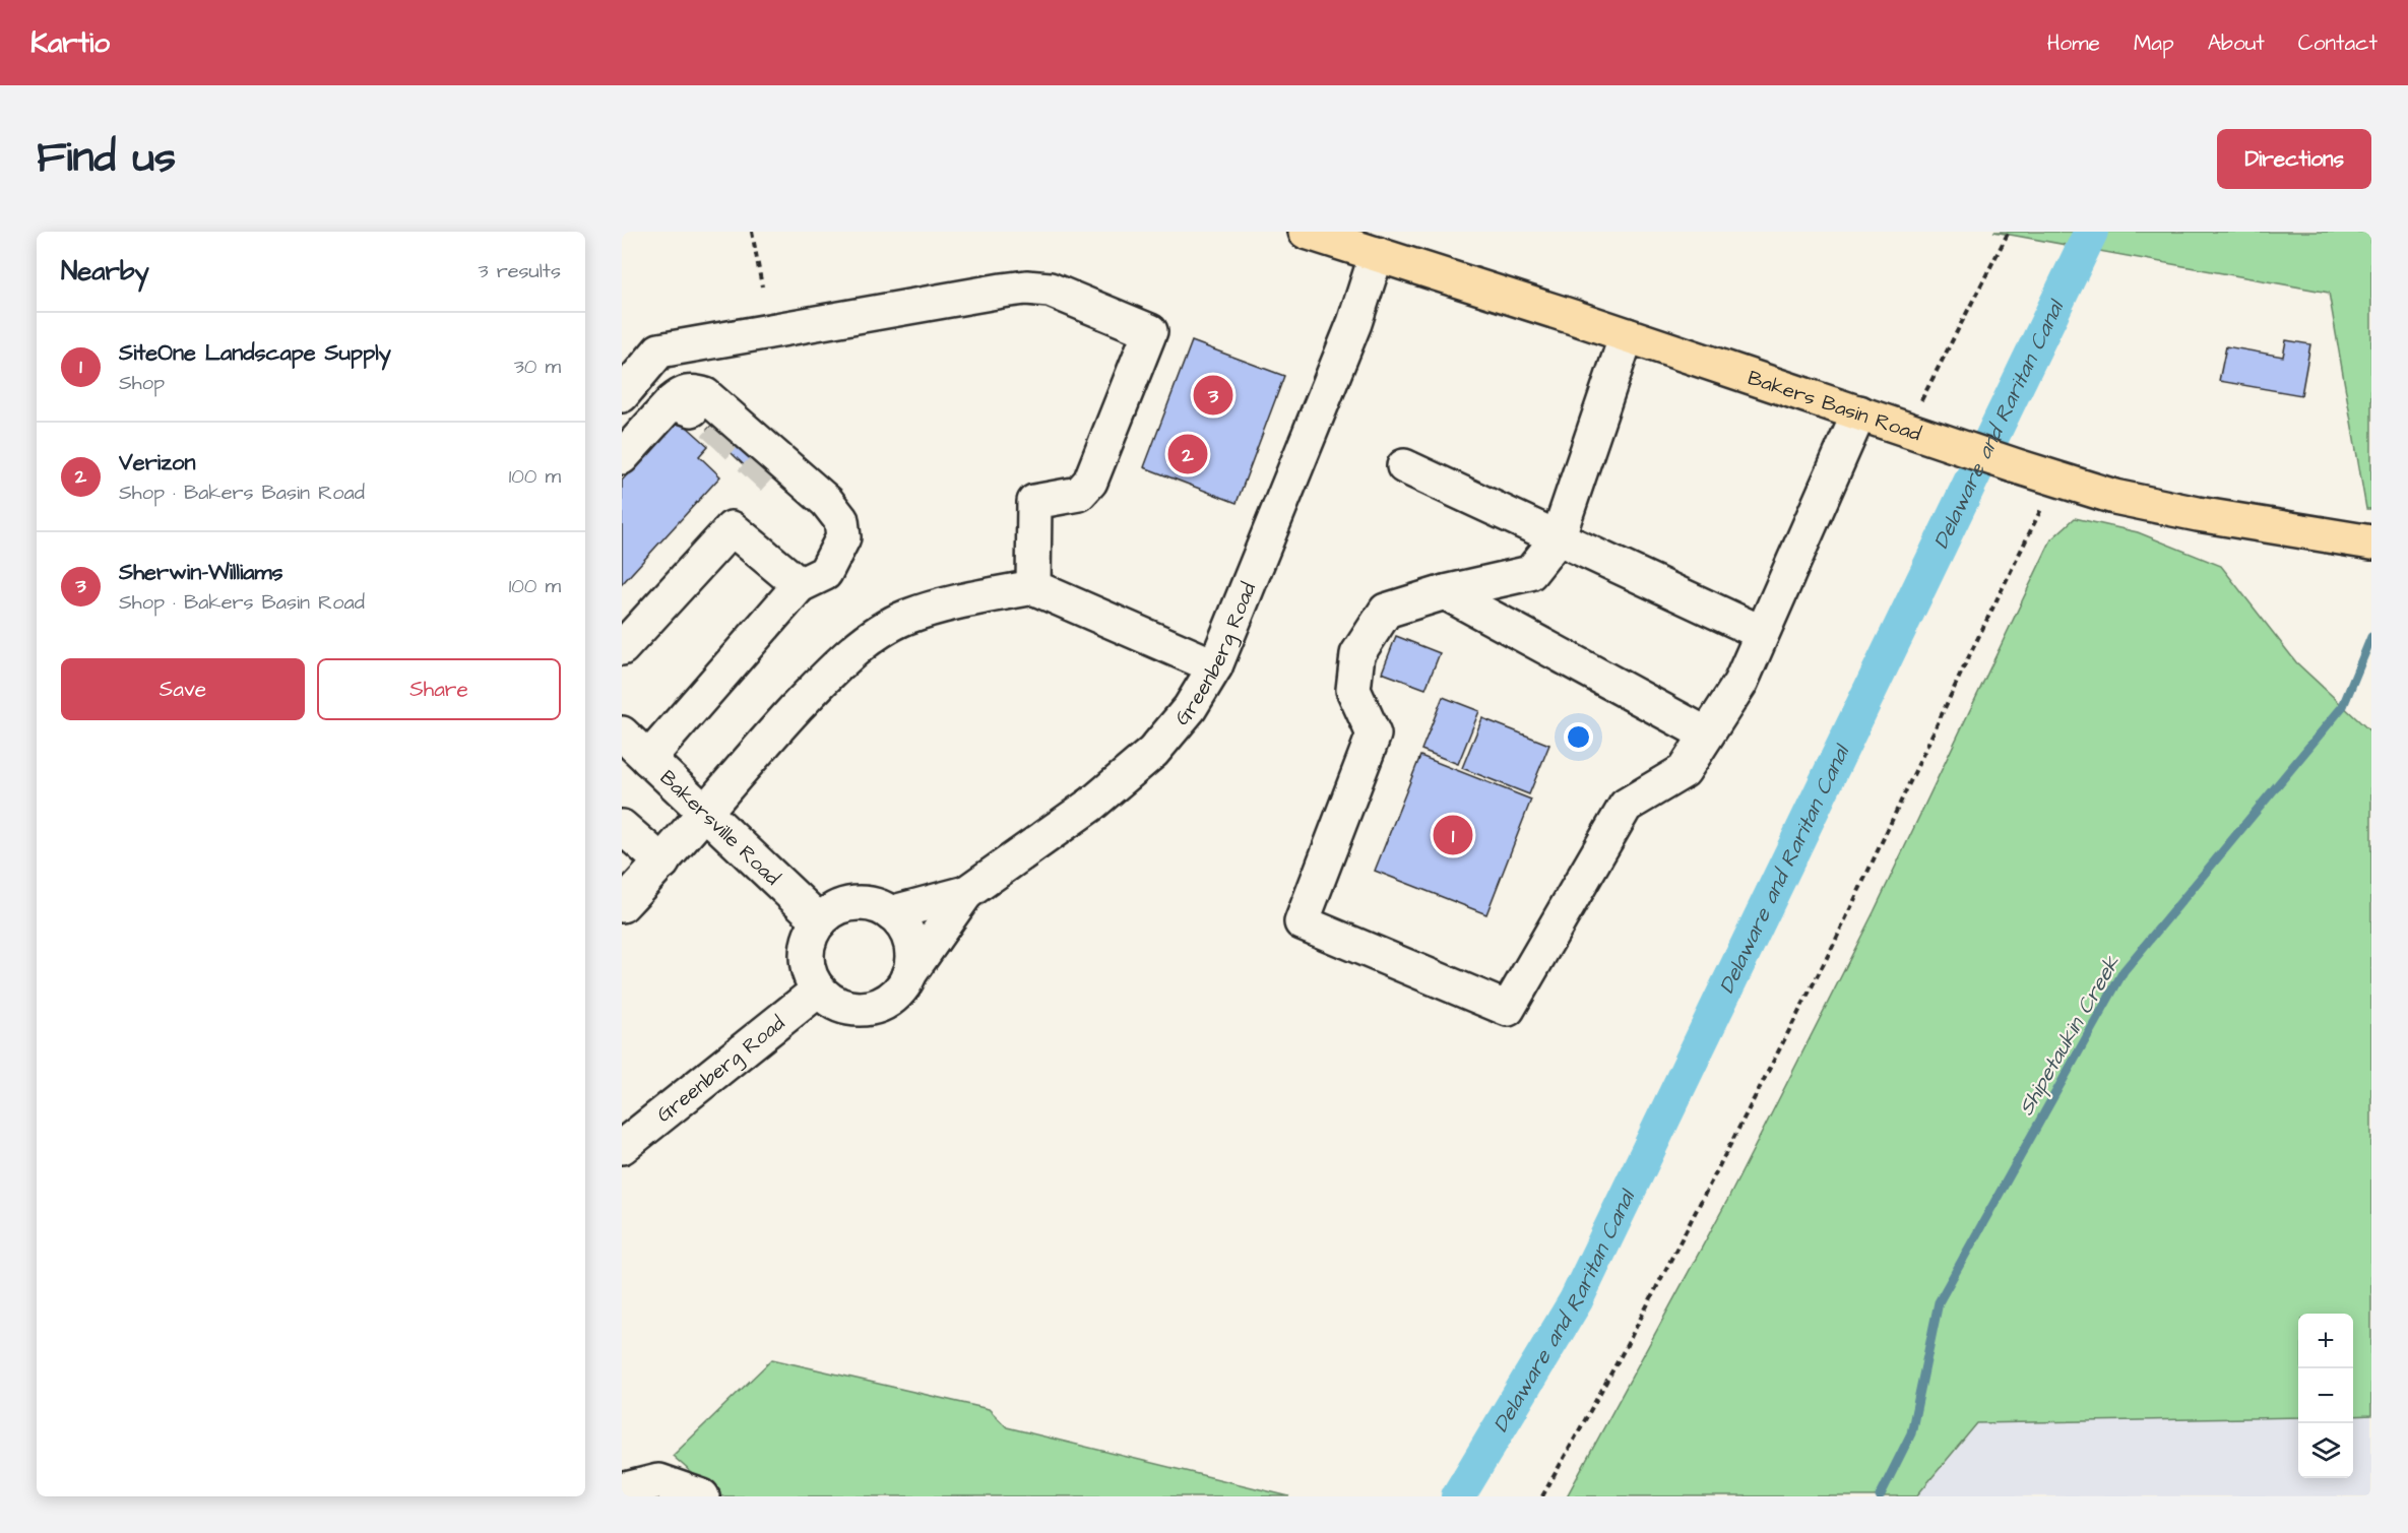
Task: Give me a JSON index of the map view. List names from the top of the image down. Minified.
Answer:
{"streets":{"main road":["Bakers Basin Road"],"lane":["Greenberg Road","Bakersville Road"]},"crossings":[["Bakers Basin Road","Greenberg Road"],["Greenberg Road","Bakersville Road"]],"water":["Delaware and Raritan Canal","Shipetaukin Creek"],"page":{"header":"Kartio","nav":["Home","Map","About","Contact"],"title":"Find us","buttons":["Directions",["Save","Share"]],"heading":["Nearby","3 results"],"list":[{"mark":"1","name":"SiteOne Landscape Supply","note":"Shop","value":"30 m"},{"mark":"2","name":"Verizon","note":"Shop · Bakers Basin Road","value":"100 m"},{"mark":"3","name":"Sherwin-Williams","note":"Shop · Bakers Basin Road","value":"100 m"}],"pins":["3","2","1"],"map_buttons":["+","−"]}}
